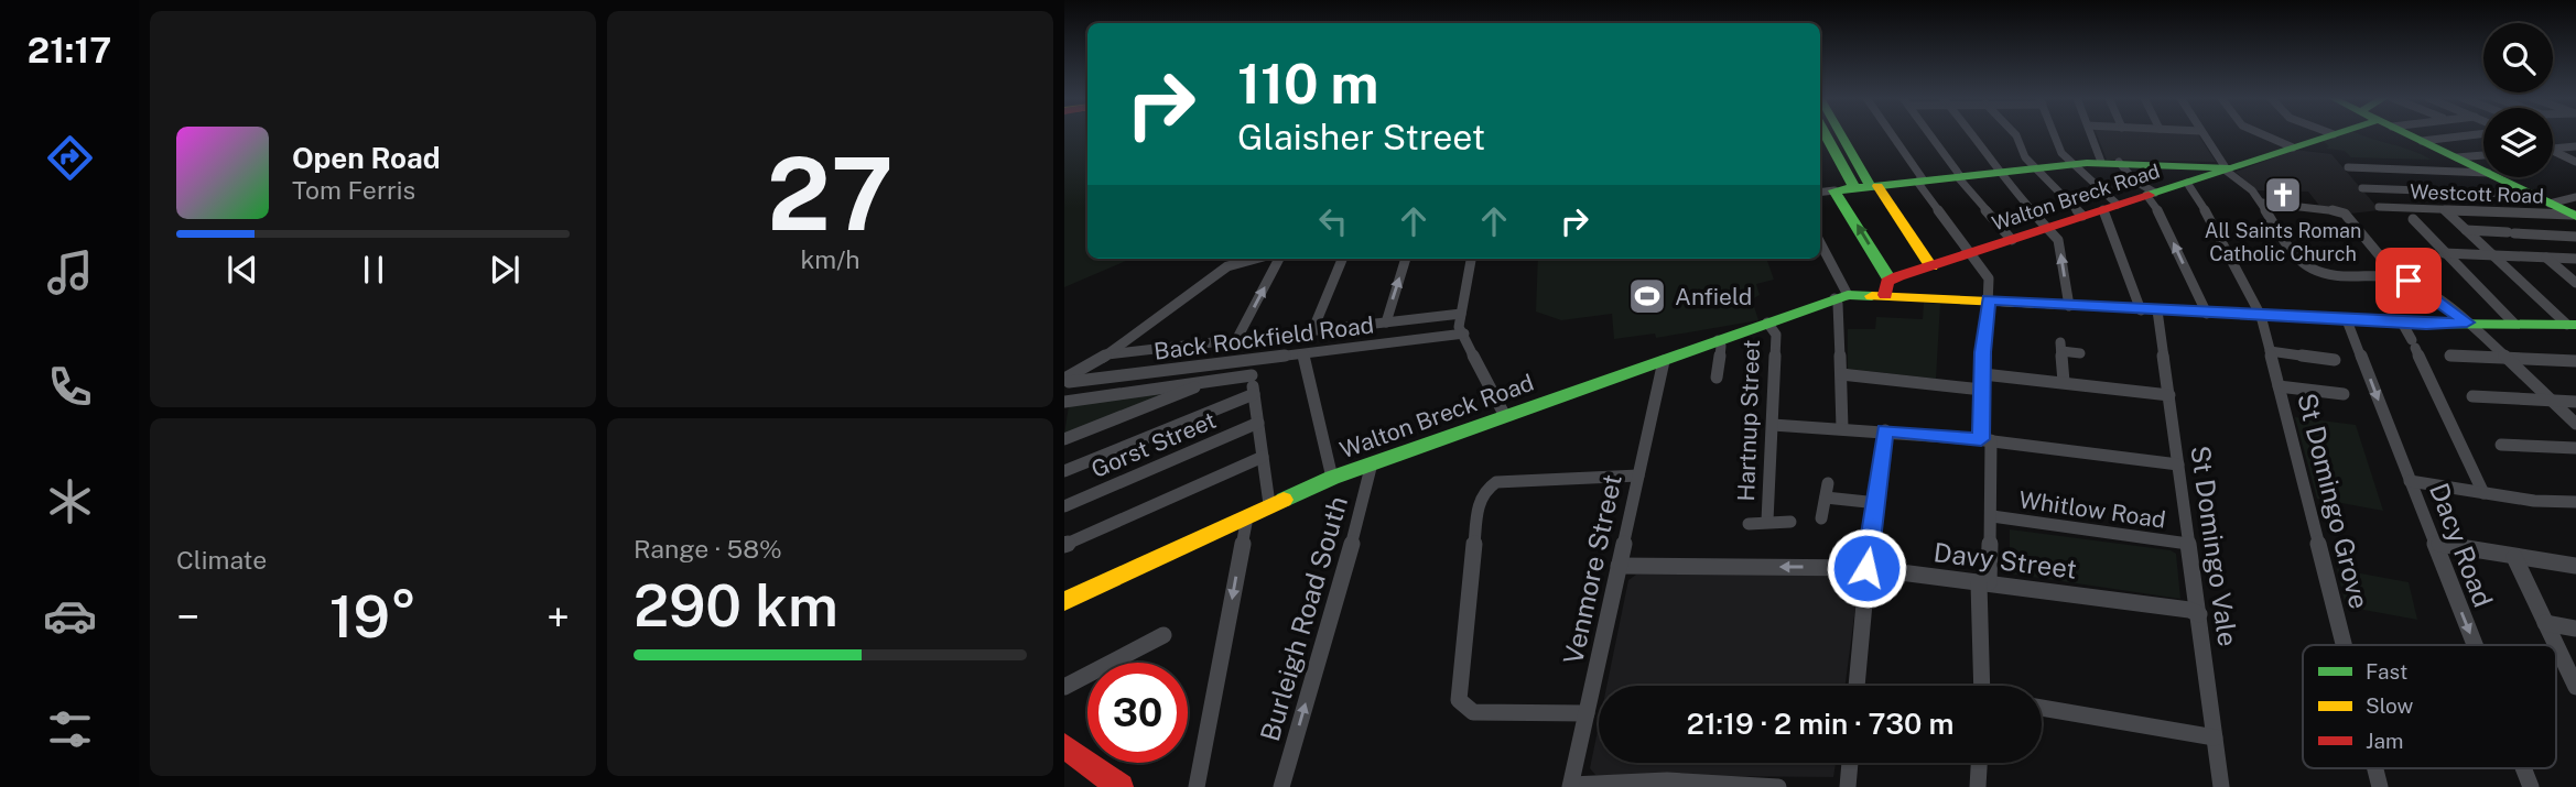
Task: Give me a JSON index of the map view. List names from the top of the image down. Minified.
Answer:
{"streets":{"main road":["Walton Breck Road"],"street":["Westcott Road","Back Rockfield Road","Hartnup Street","Gorst Street","St Domingo Grove","Whitlow Road","Dacy Road","St Domingo Vale","Davy Street","Venmore Street","Burleigh Road South"]},"crossings":[["Walton Breck Road","Hartnup Street"],["Walton Breck Road","St Domingo Grove"],["Walton Breck Road","Dacy Road"],["Walton Breck Road","St Domingo Vale"],["Walton Breck Road","Venmore Street"],["Walton Breck Road","Burleigh Road South"],["Whitlow Road","St Domingo Vale"],["St Domingo Vale","Davy Street"],["Davy Street","Venmore Street"]],"one_way":["Davy Street"],"places":{"church":["All Saints Roman Catholic Church"],"sports":["Anfield"]},"legend":["Fast","Slow","Jam"],"page":{"tabs":"21:17","tile":[["27","km/h"],"Climate",["Range · 58%","290 km"]],"turn":["110 m","Glaisher Street"],"song":["Open Road","Tom Ferris"],"heat":["−","19°","+"],"limit":"30","trip":"21:19 · 2 min · 730 m"}}
